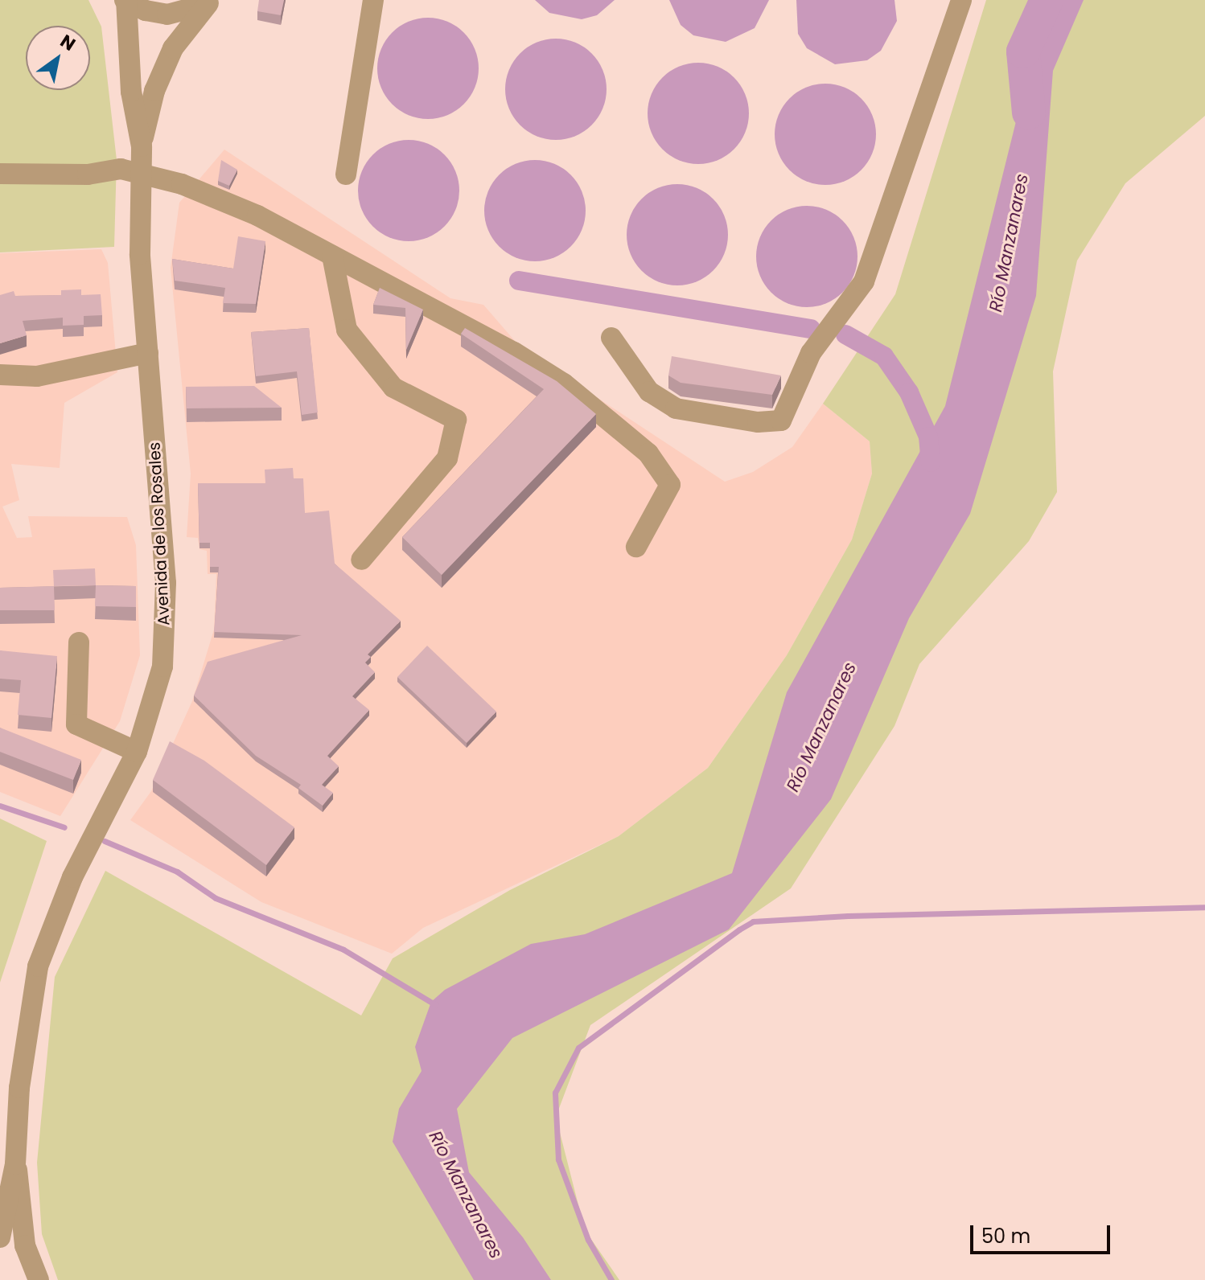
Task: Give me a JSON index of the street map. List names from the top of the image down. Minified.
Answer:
{"streets":{"street":["Avenida de los Rosales"]},"water":["Río Manzanares"],"scale_bar":"50 m","north":"top right"}
